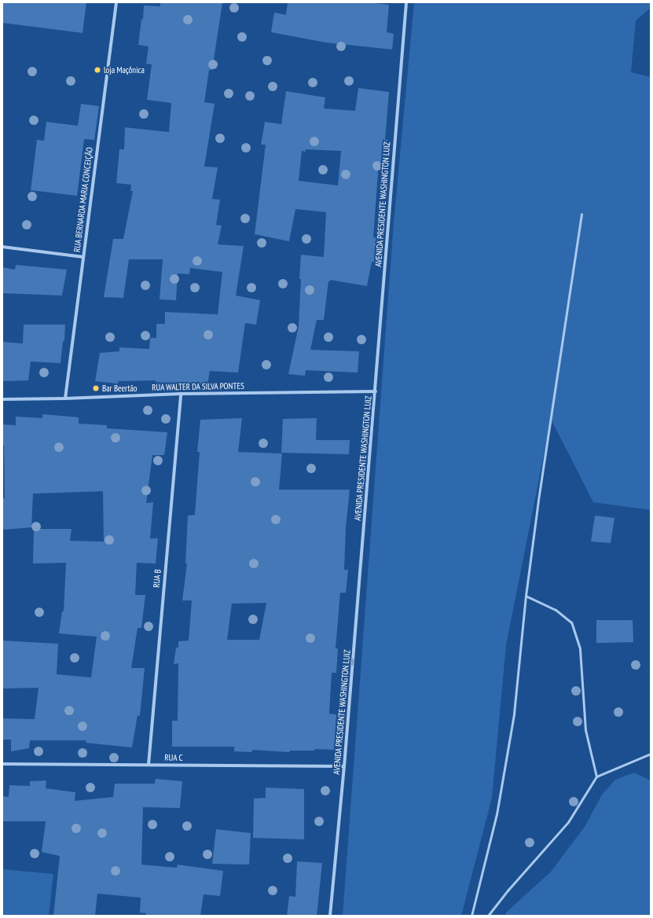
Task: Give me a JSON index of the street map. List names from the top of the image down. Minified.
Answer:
{"streets":{"street":["RUA BERNARDA MARIA CONCEIÇÃO","AVENIDA PRESIDENTE WASHINGTON LUIZ","RUA WALTER DA SILVA PONTES","RUA B","RUA C"]},"crossings":[["RUA BERNARDA MARIA CONCEIÇÃO","RUA WALTER DA SILVA PONTES"],["AVENIDA PRESIDENTE WASHINGTON LUIZ","RUA WALTER DA SILVA PONTES"],["AVENIDA PRESIDENTE WASHINGTON LUIZ","RUA C"],["RUA WALTER DA SILVA PONTES","RUA B"],["RUA B","RUA C"]],"places":["loja Maçônica","Bar Beertão"]}
